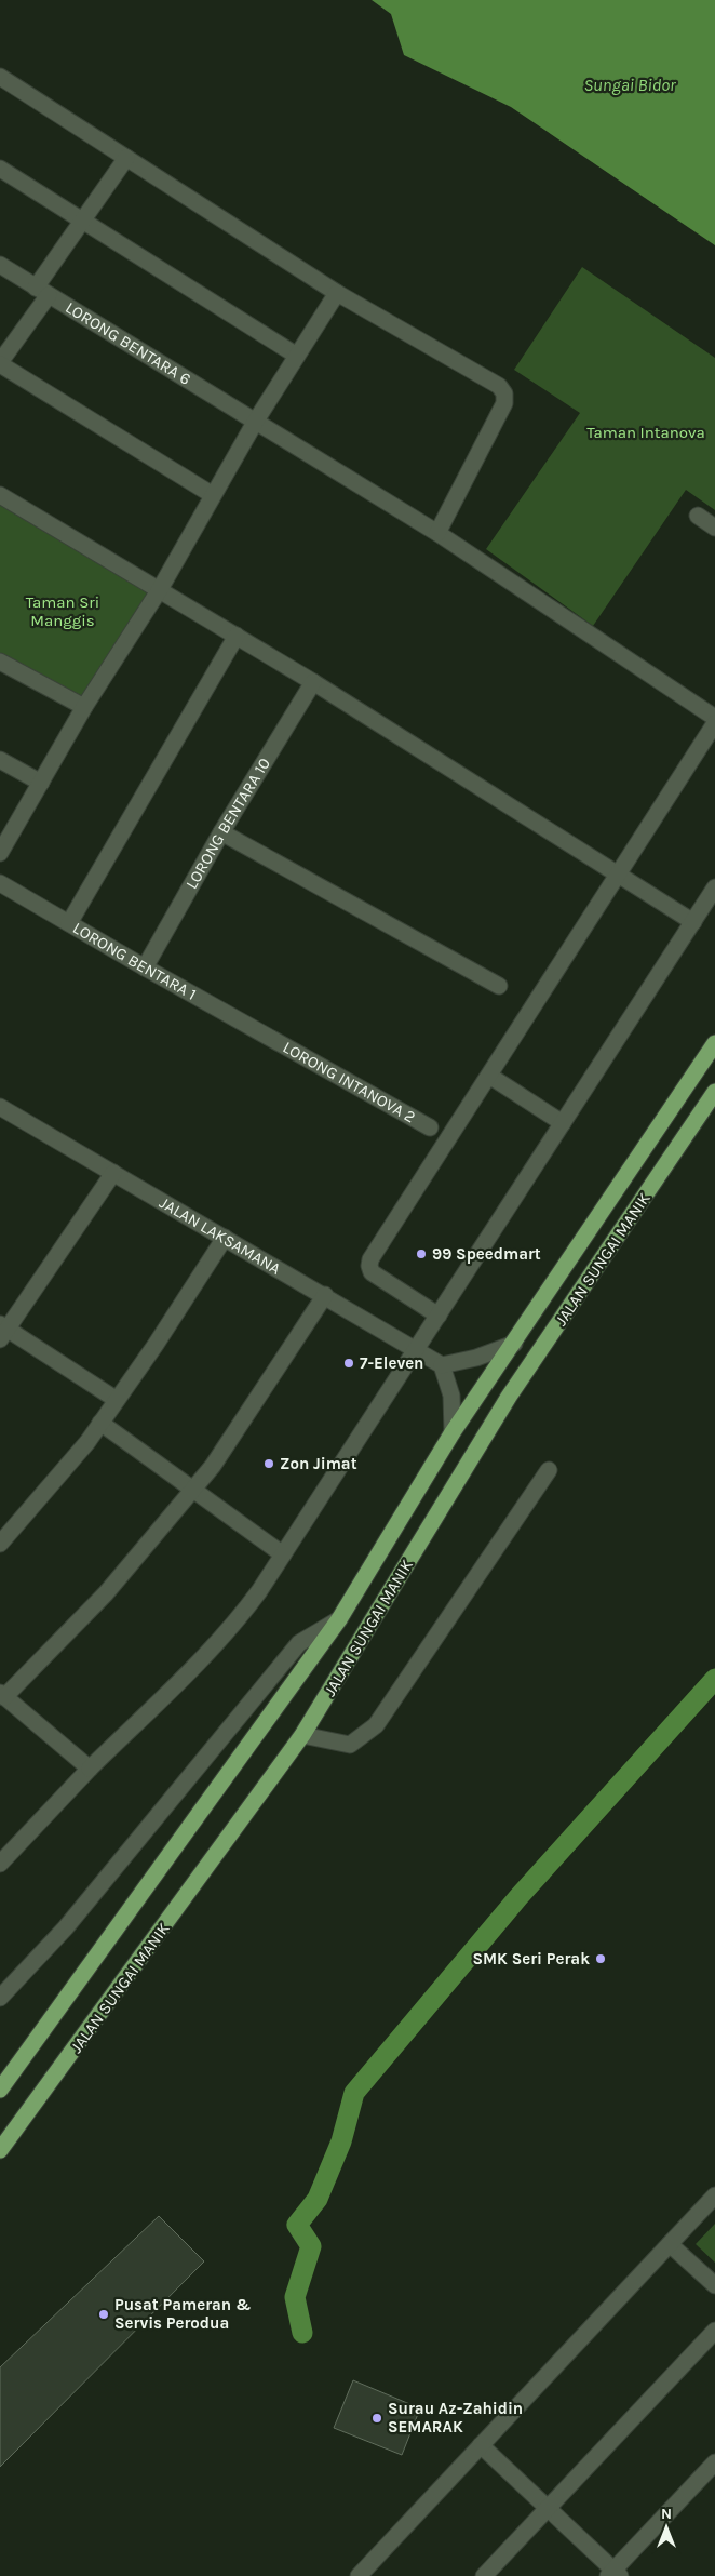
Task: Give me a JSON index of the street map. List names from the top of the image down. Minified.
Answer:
{"streets":{"main road":["JALAN SUNGAI MANIK"],"street":["LORONG BENTARA 6","LORONG BENTARA 10","LORONG BENTARA 1","LORONG INTANOVA 2","JALAN LAKSAMANA"]},"crossings":[["LORONG BENTARA 10","LORONG BENTARA 1"],["LORONG BENTARA 1","LORONG INTANOVA 2"]],"water":["Sungai Bidor"],"parks":["Taman Intanova","Taman Sri Manggis"],"places":["99 Speedmart","7-Eleven","Zon Jimat","SMK Seri Perak","Pusat Pameran & Servis Perodua","Surau Az-Zahidin SEMARAK"],"north":"top"}
